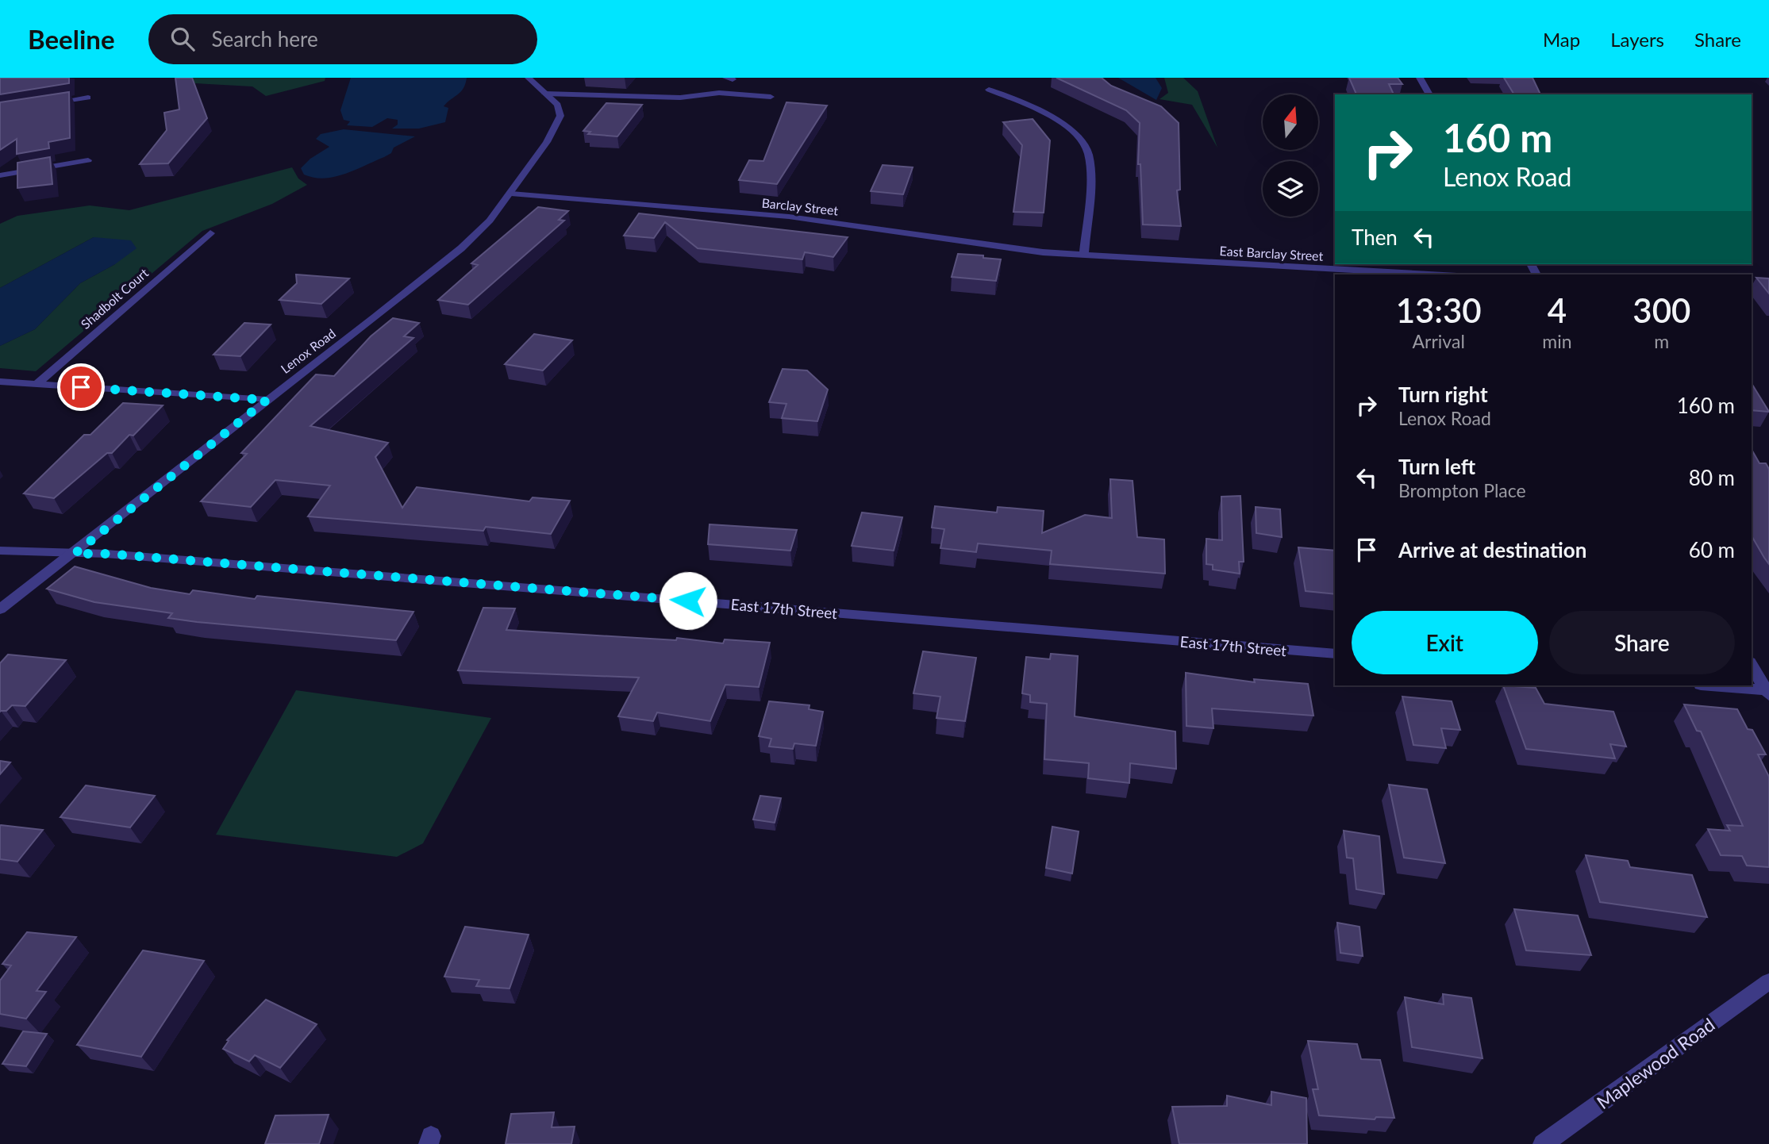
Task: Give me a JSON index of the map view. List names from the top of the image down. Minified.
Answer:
{"streets":{"street":["Barclay Street","East Barclay Street","Shadbolt Court","Lenox Road","East 17th Street","Maplewood Road"]},"crossings":[["Barclay Street","East Barclay Street"],["Barclay Street","Lenox Road"],["Lenox Road","East 17th Street"]],"north":"top","page":{"header":"Beeline","search":"Search here","nav":["Map","Layers","Share"],"turn":["160 m","Lenox Road"],"then":"Then","eta":["13:30","Arrival","4","min","300","m"],"list":[{"name":"Turn right","note":"Lenox Road","value":"160 m"},{"name":"Turn left","note":"Brompton Place","value":"80 m"},{"name":"Arrive at destination","value":"60 m"}],"buttons":["Exit","Share"]}}
